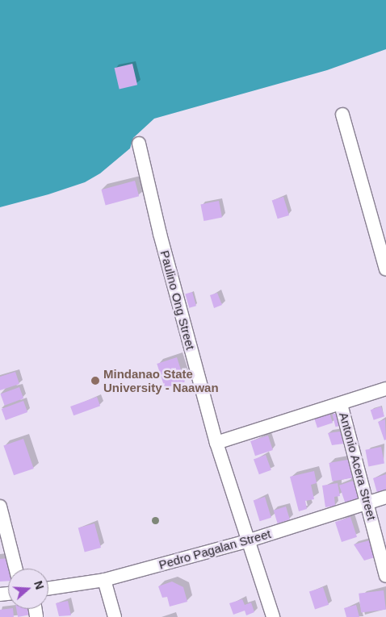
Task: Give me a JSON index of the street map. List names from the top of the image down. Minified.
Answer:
{"streets":{"street":["Paulino Ong Street","Antonio Acera Street","Pedro Pagalan Street"]},"crossings":[["Paulino Ong Street","Pedro Pagalan Street"],["Antonio Acera Street","Pedro Pagalan Street"]],"places":["Mindanao State University - Naawan"],"north":"right"}
